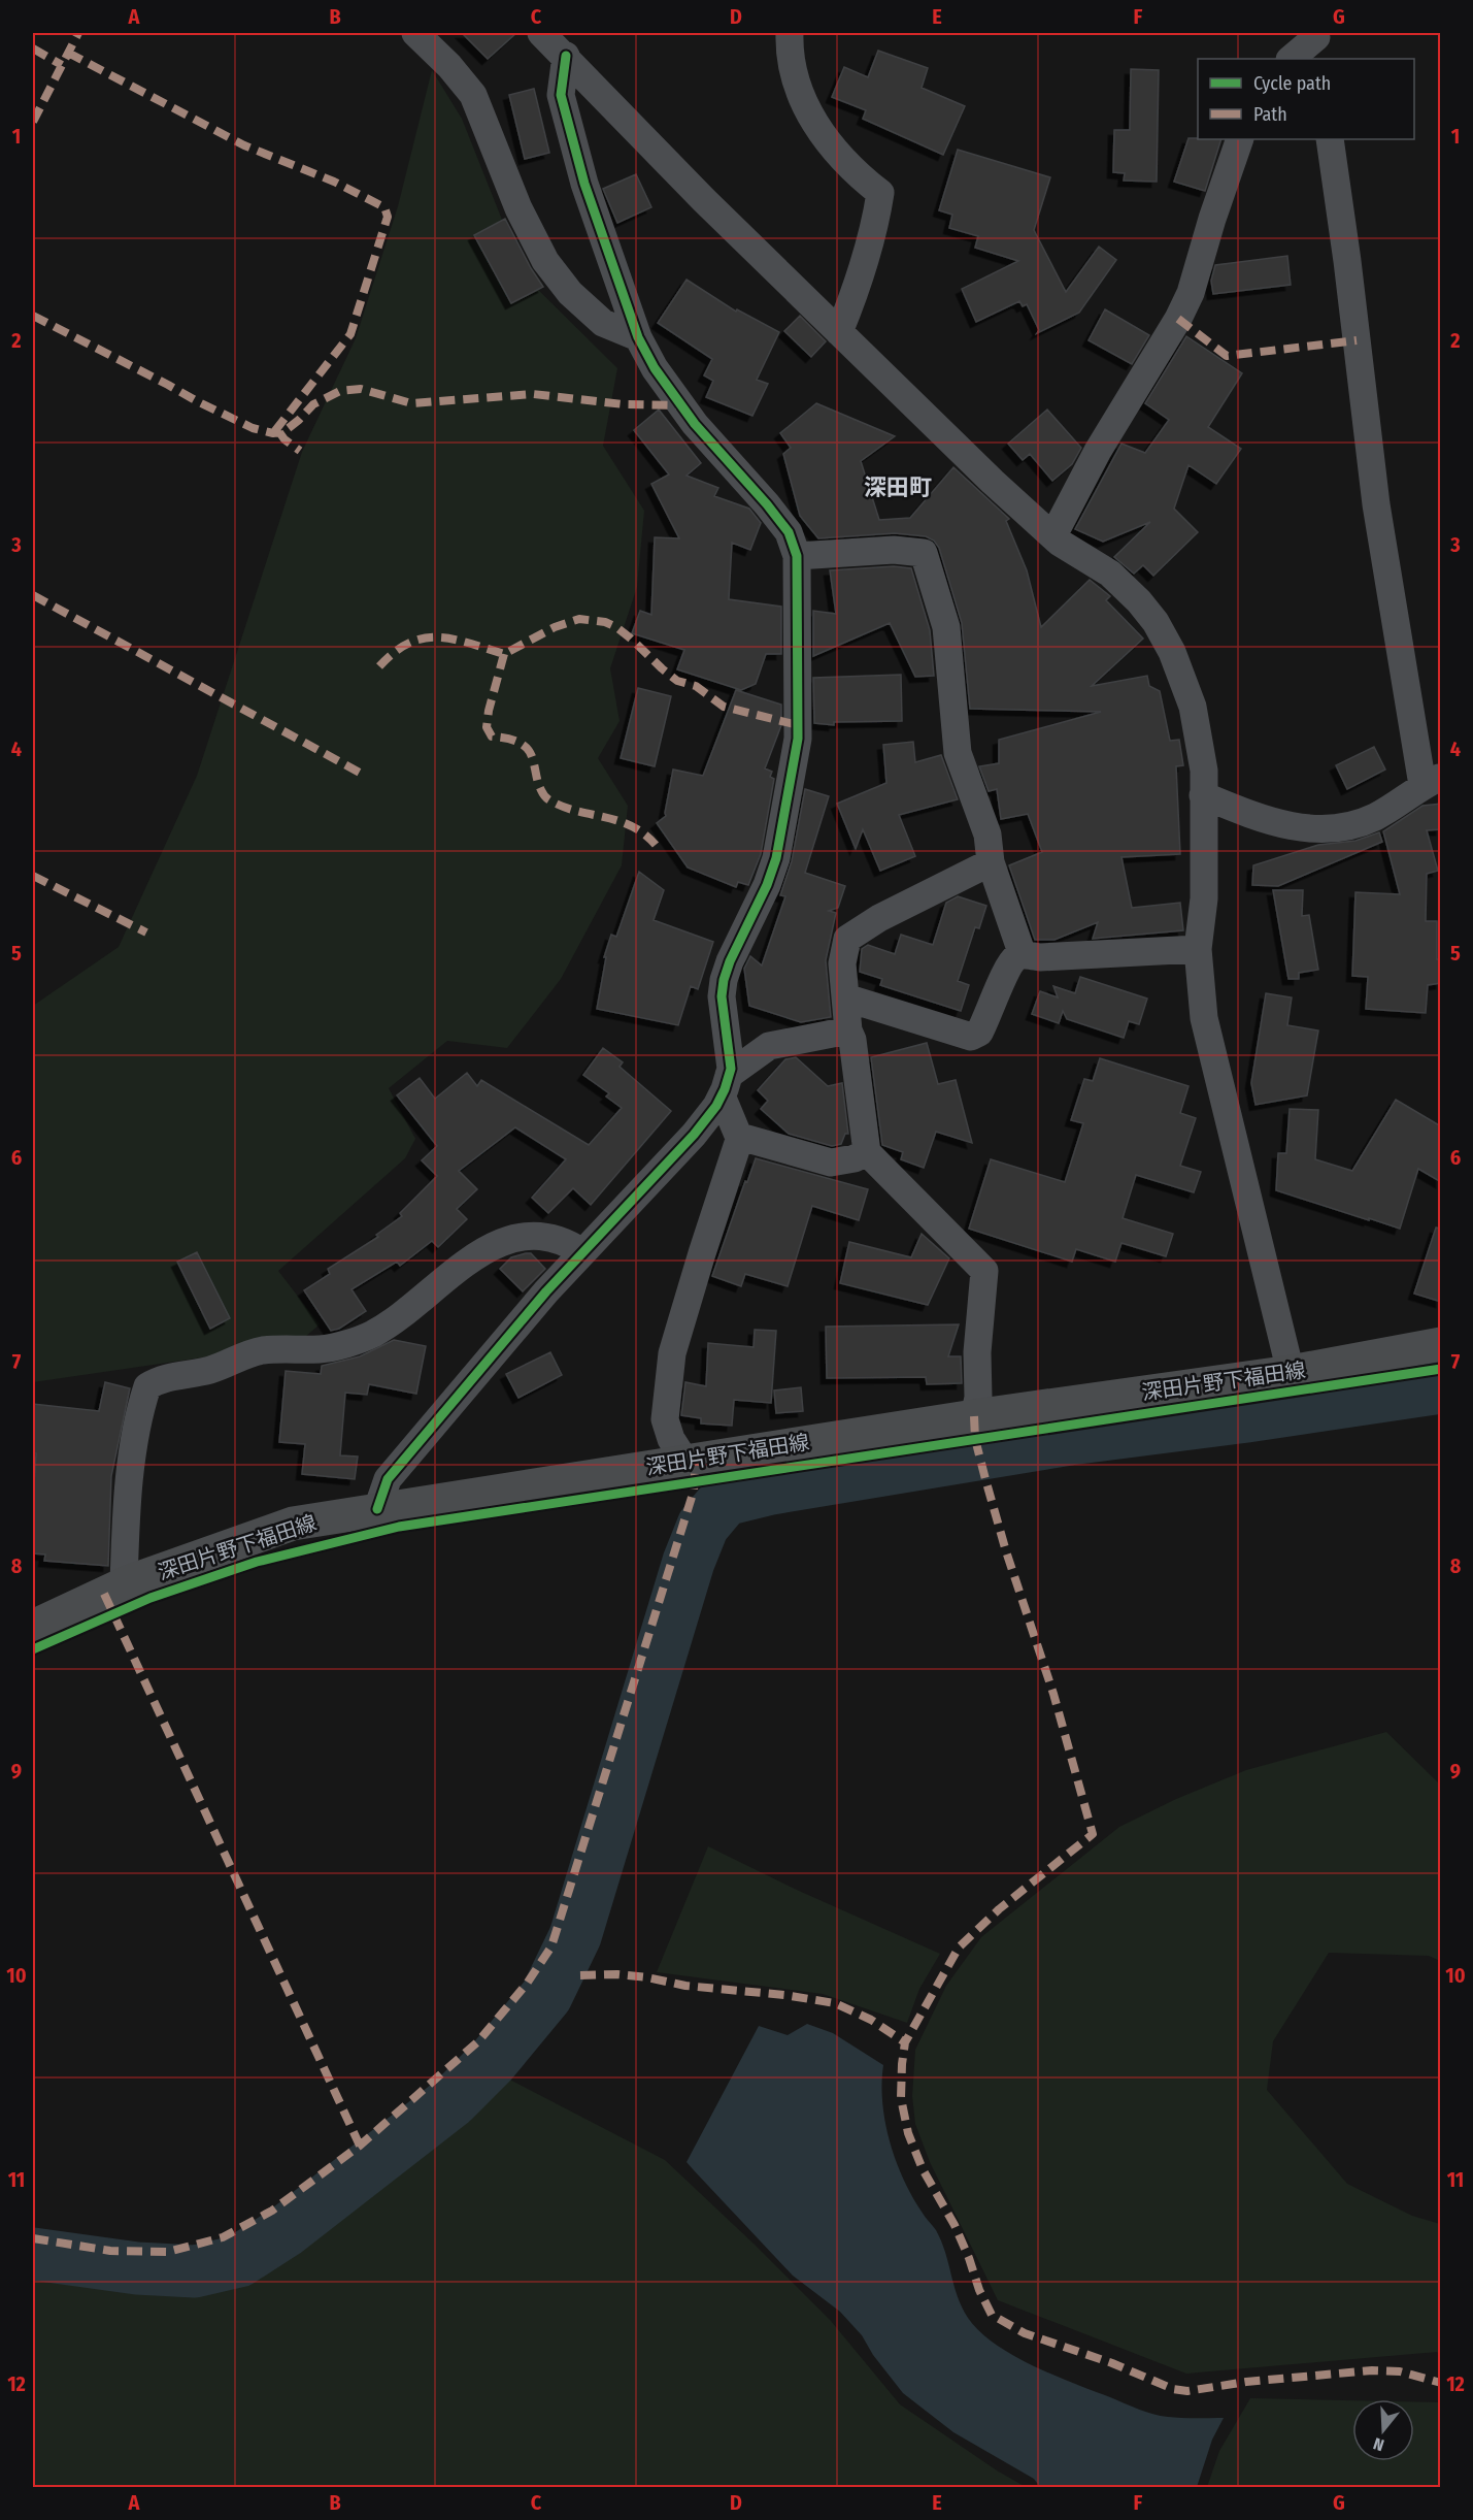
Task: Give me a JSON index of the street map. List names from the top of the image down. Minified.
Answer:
{"streets":{"main road":["深田片野下福田線"]},"districts":["深田町"],"legend":["Cycle path","Path"],"north":"bottom","grid":{"columns":["A","B","C","D","E","F","G"],"rows":["1","2","3","4","5","6","7","8","9","10","11","12"]}}
